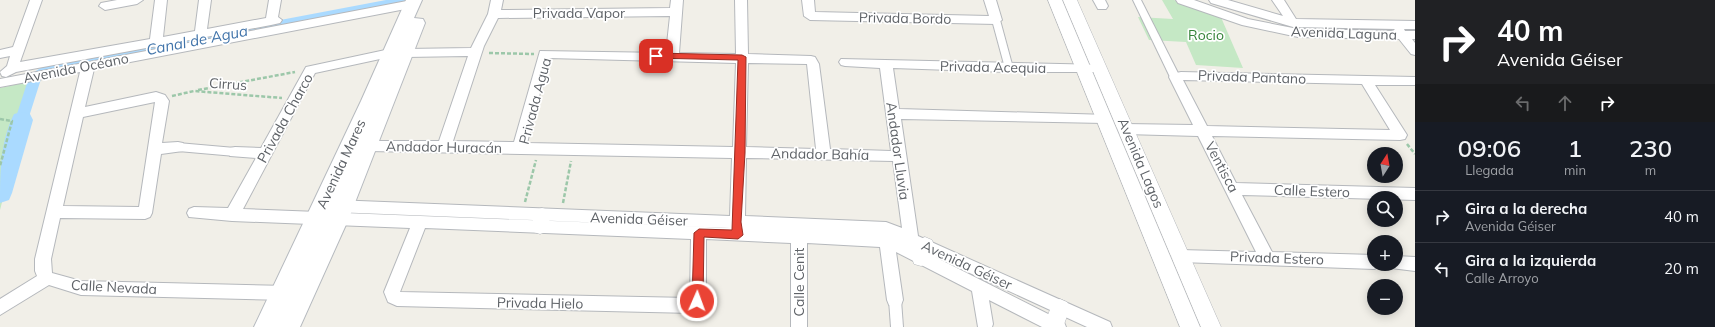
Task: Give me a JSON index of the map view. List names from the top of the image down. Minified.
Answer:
{"streets":{"main road":["Avenida Mares"],"street":["Privada Vapor","Privada Bordo","Avenida Laguna","Privada Acequia","Avenida Océano","Privada Pantano","Privada Agua","Privada Charco","Andador Huracán","Andador Lluvia","Andador Bahía","Avenida Lagos","Ventisca","Calle Estero","Avenida Géiser","Privada Estero","Calle Cenit","Calle Nevada","Privada Hielo"],"path":["Cirrus"]},"crossings":[["Privada Vapor","Privada Agua"],["Privada Acequia","Andador Lluvia"],["Privada Acequia","Avenida Lagos"],["Avenida Océano","Avenida Mares"],["Privada Pantano","Ventisca"],["Cirrus","Privada Charco"],["Privada Agua","Andador Huracán"],["Privada Agua","Andador Bahía"],["Privada Charco","Avenida Mares"],["Andador Huracán","Avenida Mares"],["Andador Lluvia","Andador Bahía"],["Andador Lluvia","Avenida Géiser"],["Avenida Lagos","Privada Estero"],["Avenida Mares","Avenida Géiser"],["Avenida Mares","Calle Nevada"],["Ventisca","Calle Estero"],["Ventisca","Privada Estero"],["Avenida Géiser","Calle Cenit"],["Avenida Géiser","Privada Hielo"]],"water":["Canal de Agua"],"parks":["Rocio"],"north":"top","page":{"turn":["40 m","Avenida Géiser"],"eta":["09:06","Llegada","1","min","230","m"],"map_buttons":["+","−"],"list":[{"name":"Gira a la derecha","note":"Avenida Géiser","value":"40 m"},{"name":"Gira a la izquierda","note":"Calle Arroyo","value":"20 m"}]}}
